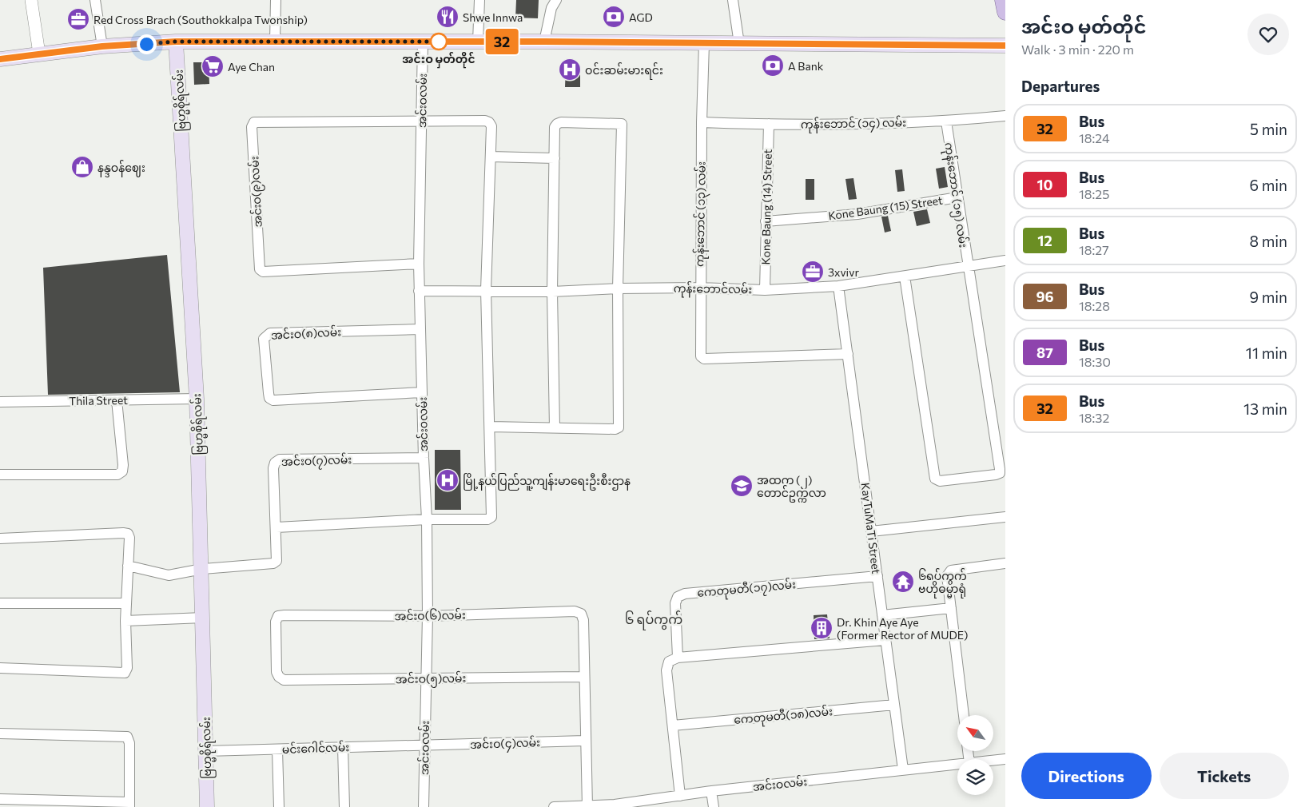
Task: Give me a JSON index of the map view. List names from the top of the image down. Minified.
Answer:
{"streets":{"main road":["ဗြဟ္မစိုရ်လမ်း"],"street":["အင်းဝလမ်း","ကုန်းဘောင် (၁၄) လမ်း","အင်းဝ(၉)လမ်း","ကုန်းဘောင် (၁၅) လမ်း","Kone Baung (14) Street","Kone Baung (15) Street","ကုန်းဘောင် (၁၃) လမ်း","ကုန်းဘောင်လမ်း","အင်းဝ(၈)လမ်း","Thila Street","အင်းဝ(၇)လမ်း","KayTuMaTi Street","ကေတုမတီ(၁၇)လမ်း","အင်းဝ(၆)လမ်း","အင်းဝ(၅)လမ်း","ကေတုမတီ(၁၈)လမ်း","အင်းဝ(၄)လမ်း","မင်းဂေါင်လမ်း"]},"crossings":[["ဗြဟ္မစိုရ်လမ်း","Thila Street"],["ဗြဟ္မစိုရ်လမ်း","အင်းဝ(၇)လမ်း"],["ဗြဟ္မစိုရ်လမ်း","မင်းဂေါင်လမ်း"],["အင်းဝလမ်း","အင်းဝ(၉)လမ်း"],["အင်းဝလမ်း","ကုန်းဘောင်လမ်း"],["အင်းဝလမ်း","အင်းဝ(၈)လမ်း"],["အင်းဝလမ်း","အင်းဝ(၇)လမ်း"],["အင်းဝလမ်း","KayTuMaTi Street"],["အင်းဝလမ်း","အင်းဝ(၆)လမ်း"],["အင်းဝလမ်း","အင်းဝ(၅)လမ်း"],["အင်းဝလမ်း","အင်းဝ(၄)လမ်း"],["အင်းဝလမ်း","မင်းဂေါင်လမ်း"],["ကုန်းဘောင် (၁၄) လမ်း","ကုန်းဘောင် (၁၅) လမ်း"],["ကုန်းဘောင် (၁၄) လမ်း","Kone Baung (14) Street"],["ကုန်းဘောင် (၁၄) လမ်း","ကုန်းဘောင် (၁၃) လမ်း"],["ကုန်းဘောင် (၁၅) လမ်း","Kone Baung (15) Street"],["ကုန်းဘောင် (၁၅) လမ်း","ကုန်းဘောင်လမ်း"],["Kone Baung (14) Street","Kone Baung (15) Street"],["Kone Baung (14) Street","ကုန်းဘောင်လမ်း"],["ကုန်းဘောင် (၁၃) လမ်း","ကုန်းဘောင်လမ်း"],["ကုန်းဘောင် (၁၃) လမ်း","KayTuMaTi Street"],["ကုန်းဘောင်လမ်း","KayTuMaTi Street"],["KayTuMaTi Street","ကေတုမတီ(၁၇)လမ်း"],["KayTuMaTi Street","ကေတုမတီ(၁၈)လမ်း"],["အင်းဝ(၆)လမ်း","အင်းဝ(၅)လမ်း"],["အင်းဝ(၄)လမ်း","မင်းဂေါင်လမ်း"]],"districts":["၆ ရပ်ကွက်"],"places":{"restaurant":["Shwe Innwa"],"bank":["AGD","A Bank"],"office":["Red Cross Brach (Southokkalpa Twonship)","3xvivr"],"other":["အင်းဝ မှတ်တိုင်"],"supermarket":["Aye Chan"],"hospital":["ဝင်းဆမ်းမားရင်း","မြို့နယ်ပြည်သူ့ကျန်းမာရေးဦးစီးဌာန"],"shop":["နန္ဒဝန်ဈေး"],"school or university":["အထက (၂) တောင်ဥက္ကလာ"],"temple":["၆ရပ်ကွက် ဗဟိုဓမ္မာရုံ"],"building":["Dr. Khin Aye Aye (Former Rector of MUDE)"]},"lines":["bus line 32"],"north":"top left","page":{"on_map":"32","heading":[["အင်းဝ မှတ်တိုင်","Walk · 3 min · 220 m"],"Departures"],"list":[{"mark":"32","name":"Bus","note":"18:24","value":"5 min"},{"mark":"10","name":"Bus","note":"18:25","value":"6 min"},{"mark":"12","name":"Bus","note":"18:27","value":"8 min"},{"mark":"96","name":"Bus","note":"18:28","value":"9 min"},{"mark":"87","name":"Bus","note":"18:30","value":"11 min"},{"mark":"32","name":"Bus","note":"18:32","value":"13 min"}],"buttons":["Directions","Tickets"]}}
